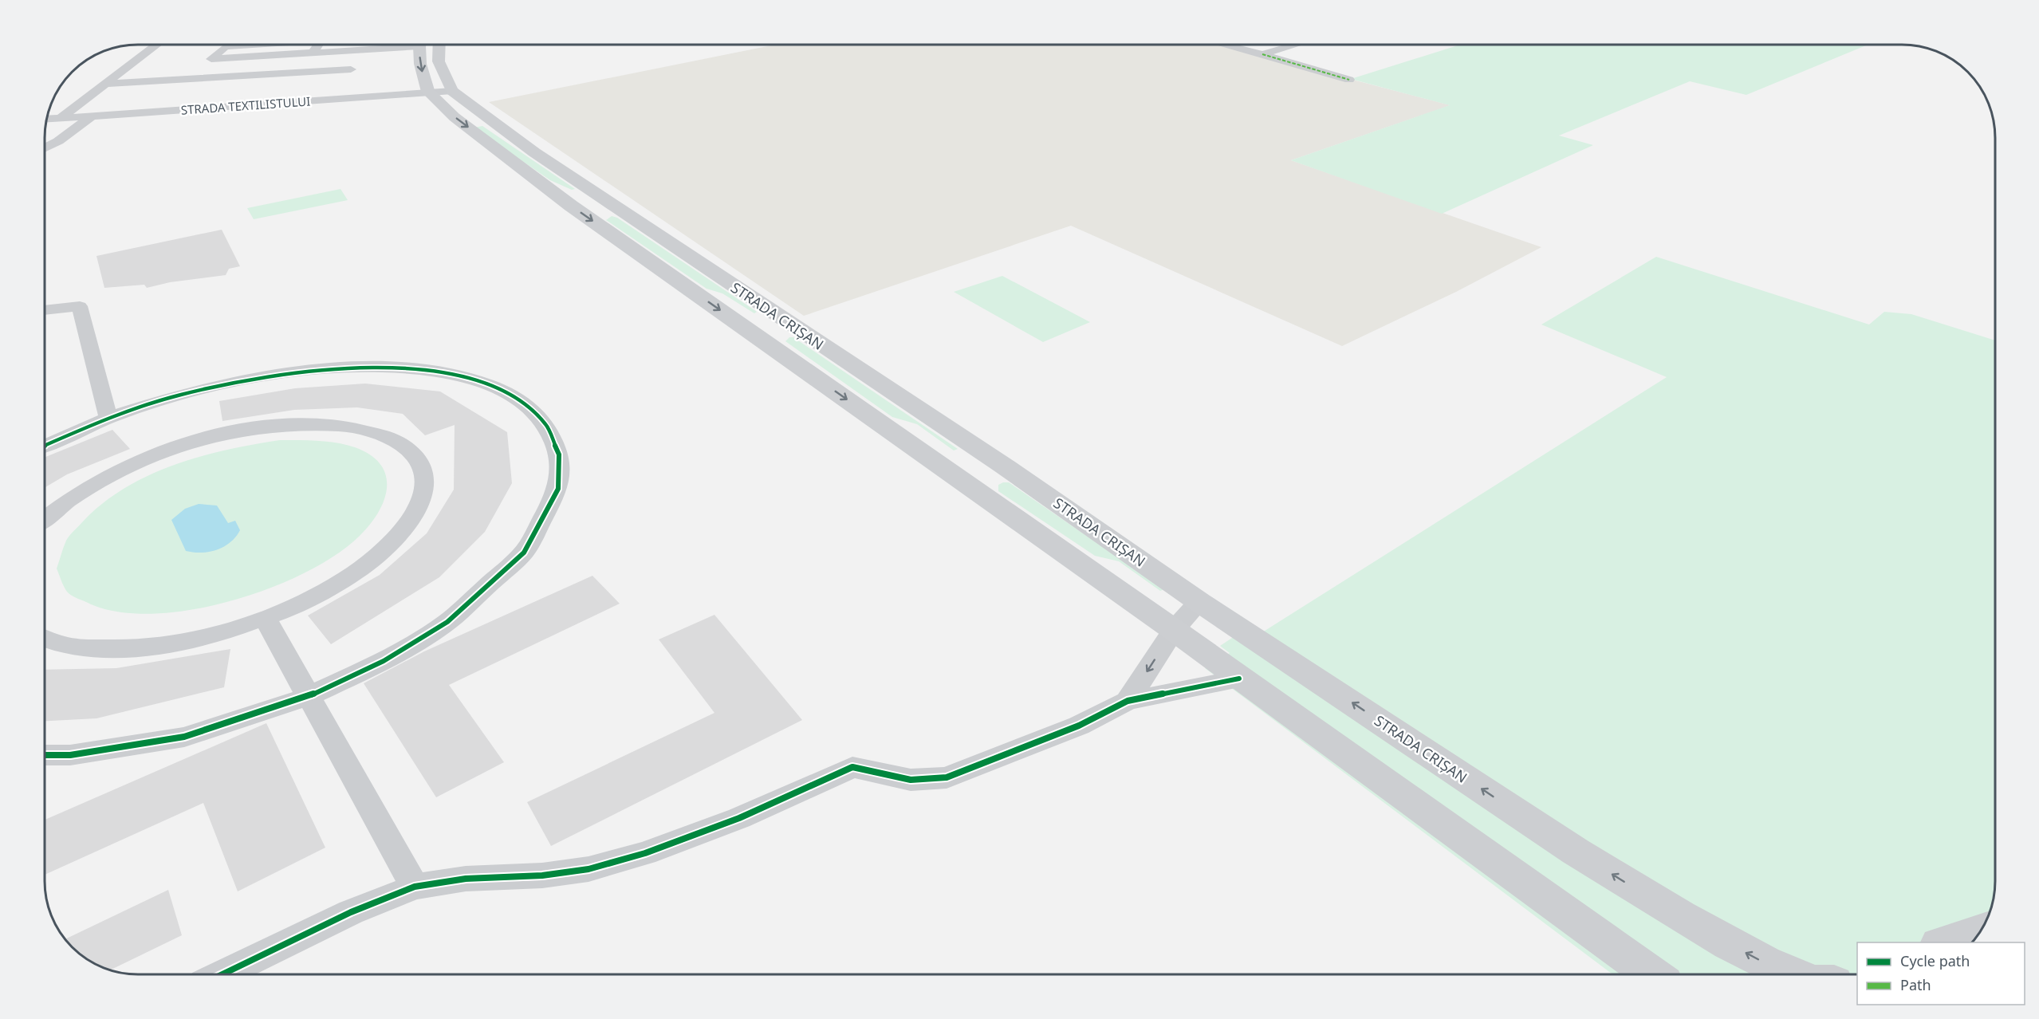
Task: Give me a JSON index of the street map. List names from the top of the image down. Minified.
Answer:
{"streets":{"main road":["STRADA CRIȘAN"],"street":["STRADA TEXTILISTULUI"]},"crossings":[["STRADA TEXTILISTULUI","STRADA CRIȘAN"]],"legend":["Cycle path","Path"]}
